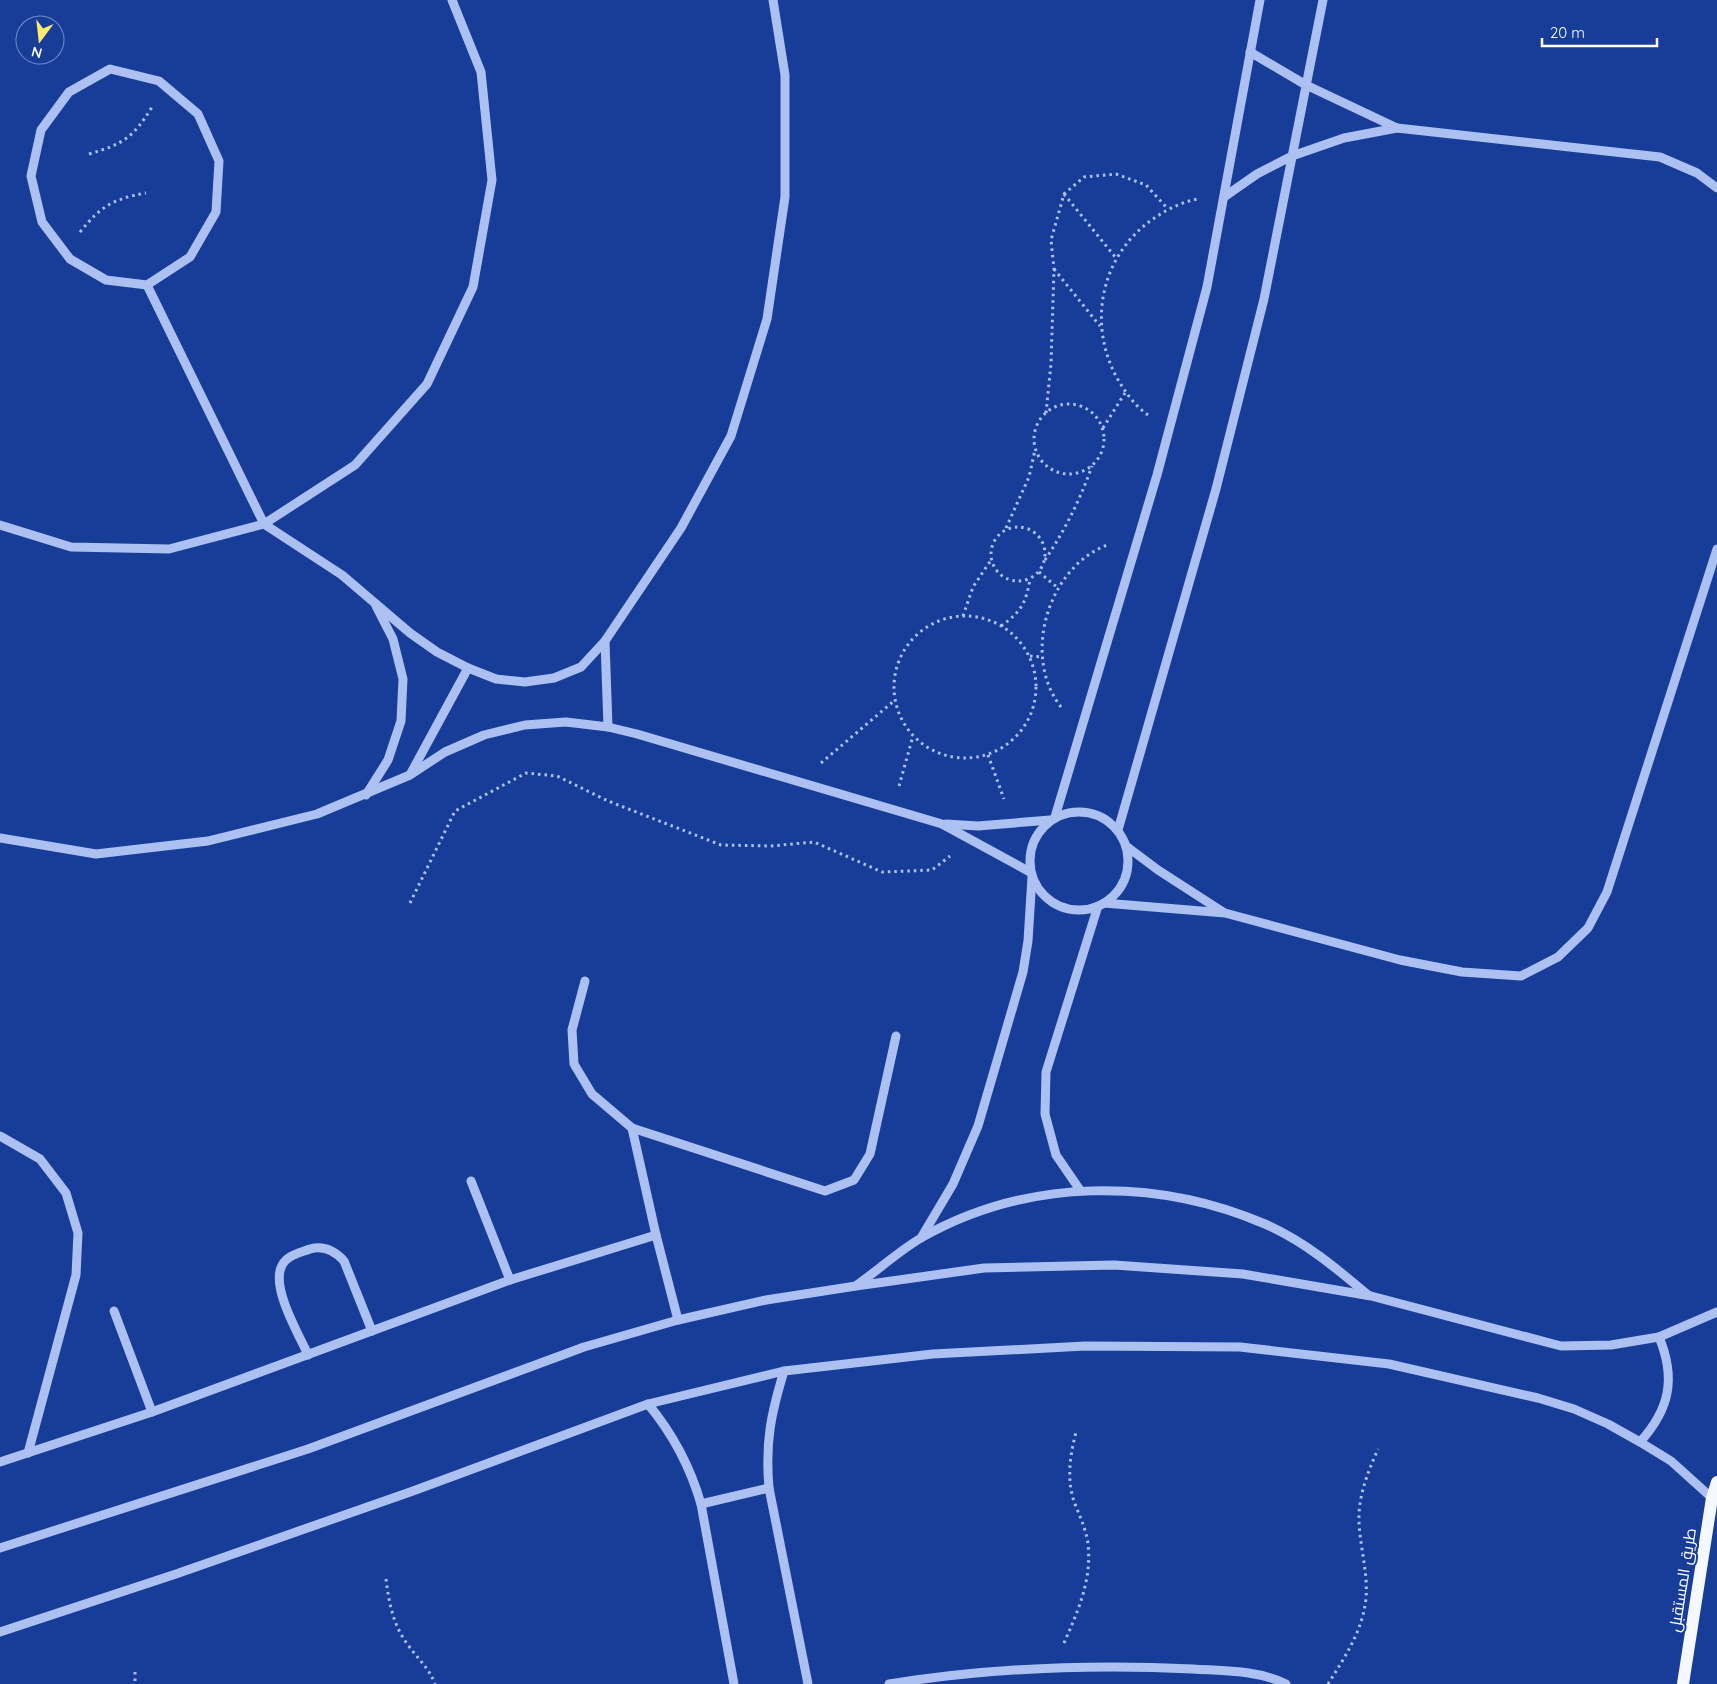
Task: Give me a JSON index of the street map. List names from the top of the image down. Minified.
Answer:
{"streets":{"main road":["طريق المستقبل"]},"scale_bar":"20 m","north":"bottom"}
